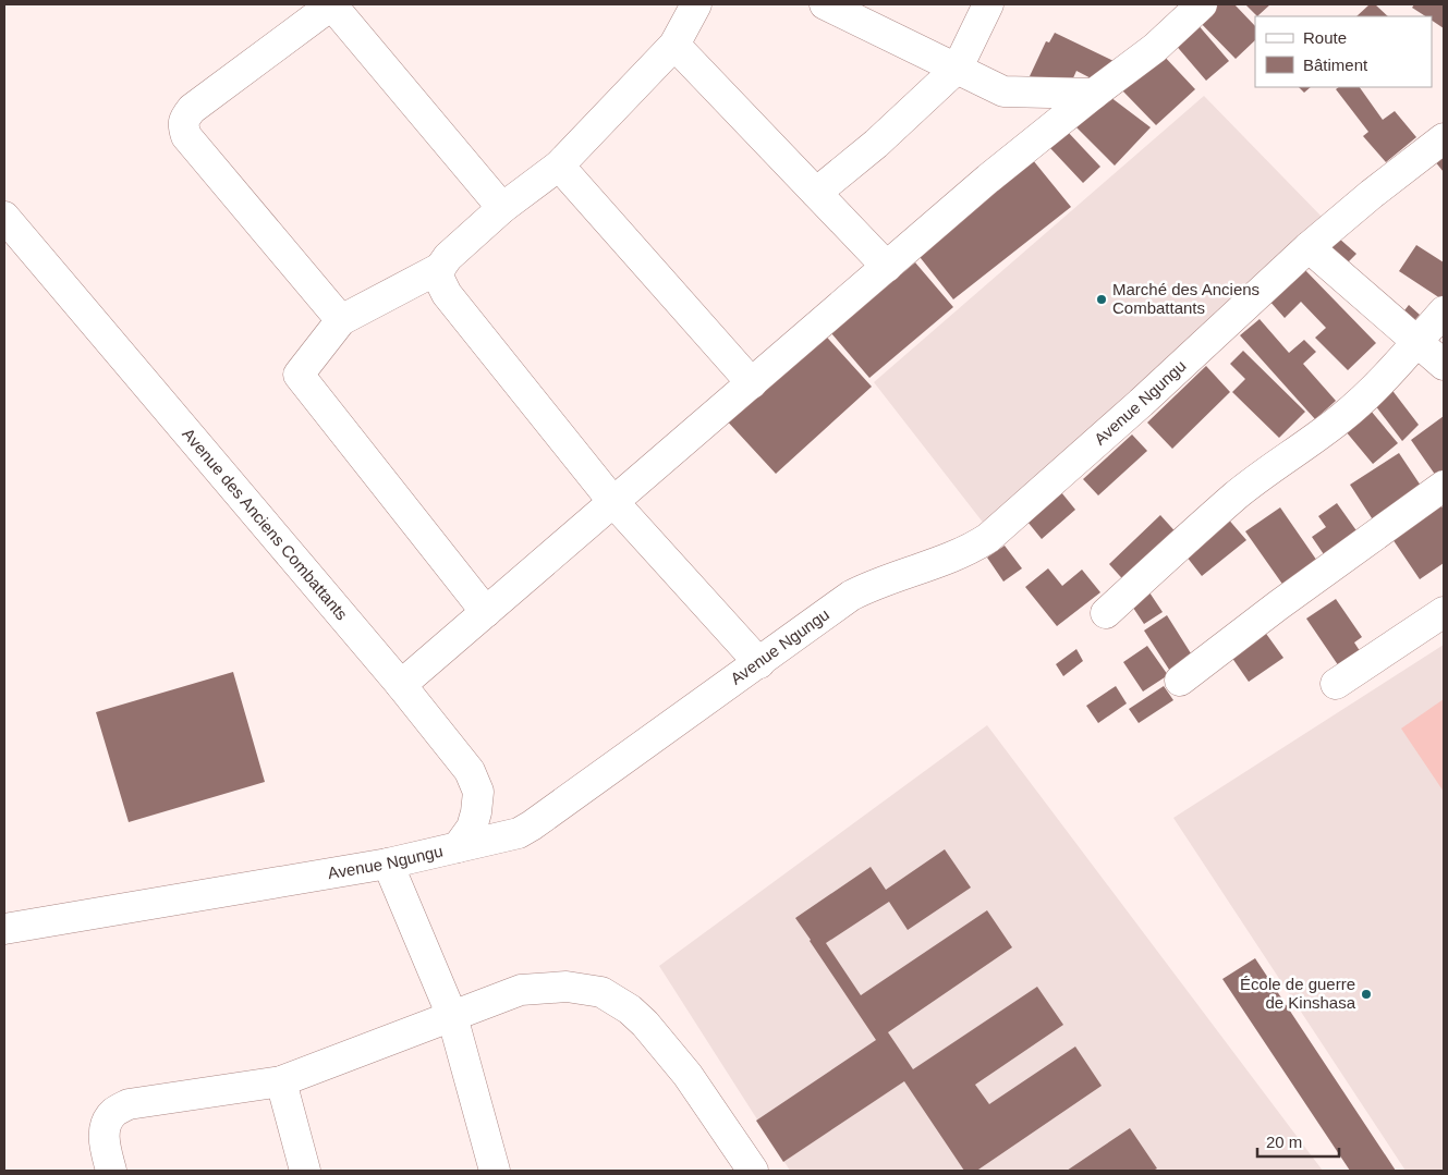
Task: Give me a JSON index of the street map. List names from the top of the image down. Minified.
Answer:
{"streets":{"street":["Avenue Ngungu","Avenue des Anciens Combattants"]},"crossings":[["Avenue Ngungu","Avenue des Anciens Combattants"]],"places":["Marché des Anciens Combattants","École de guerre de Kinshasa"],"legend":["Route","Bâtiment"],"scale_bar":"20 m"}
